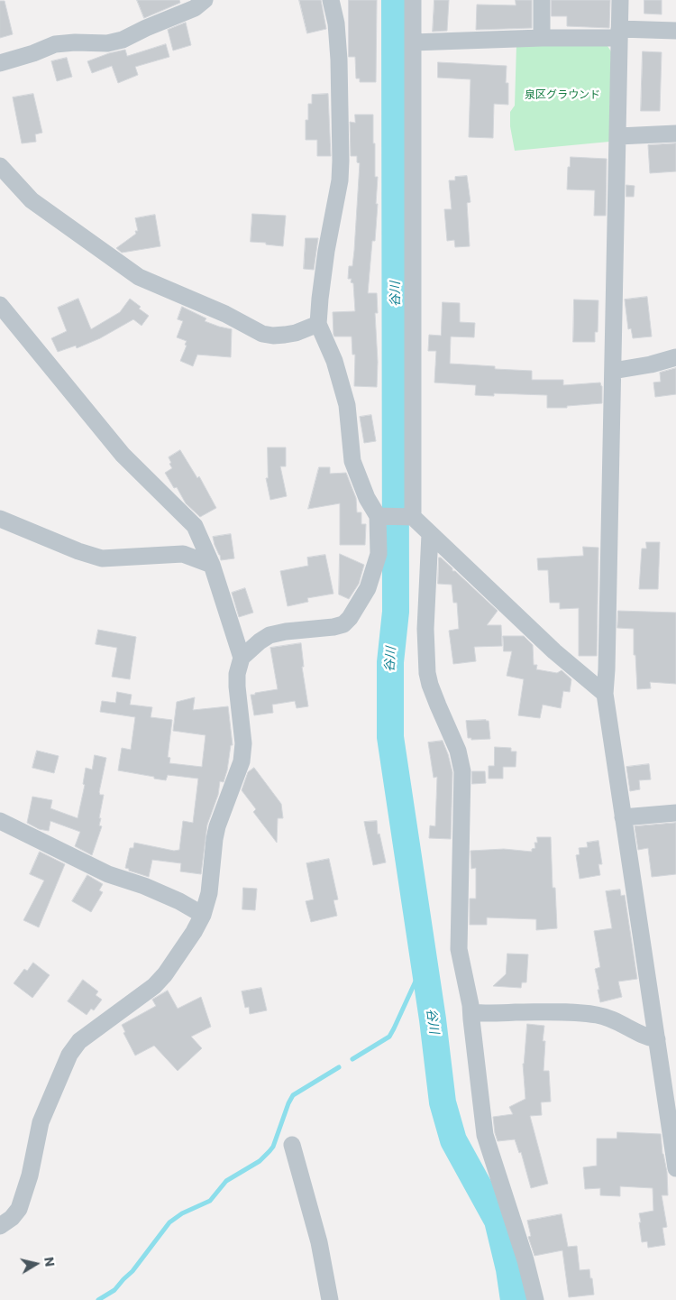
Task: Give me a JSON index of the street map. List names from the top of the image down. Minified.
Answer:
{"water":["谷川"],"parks":["泉区グラウンド"],"north":"right"}
